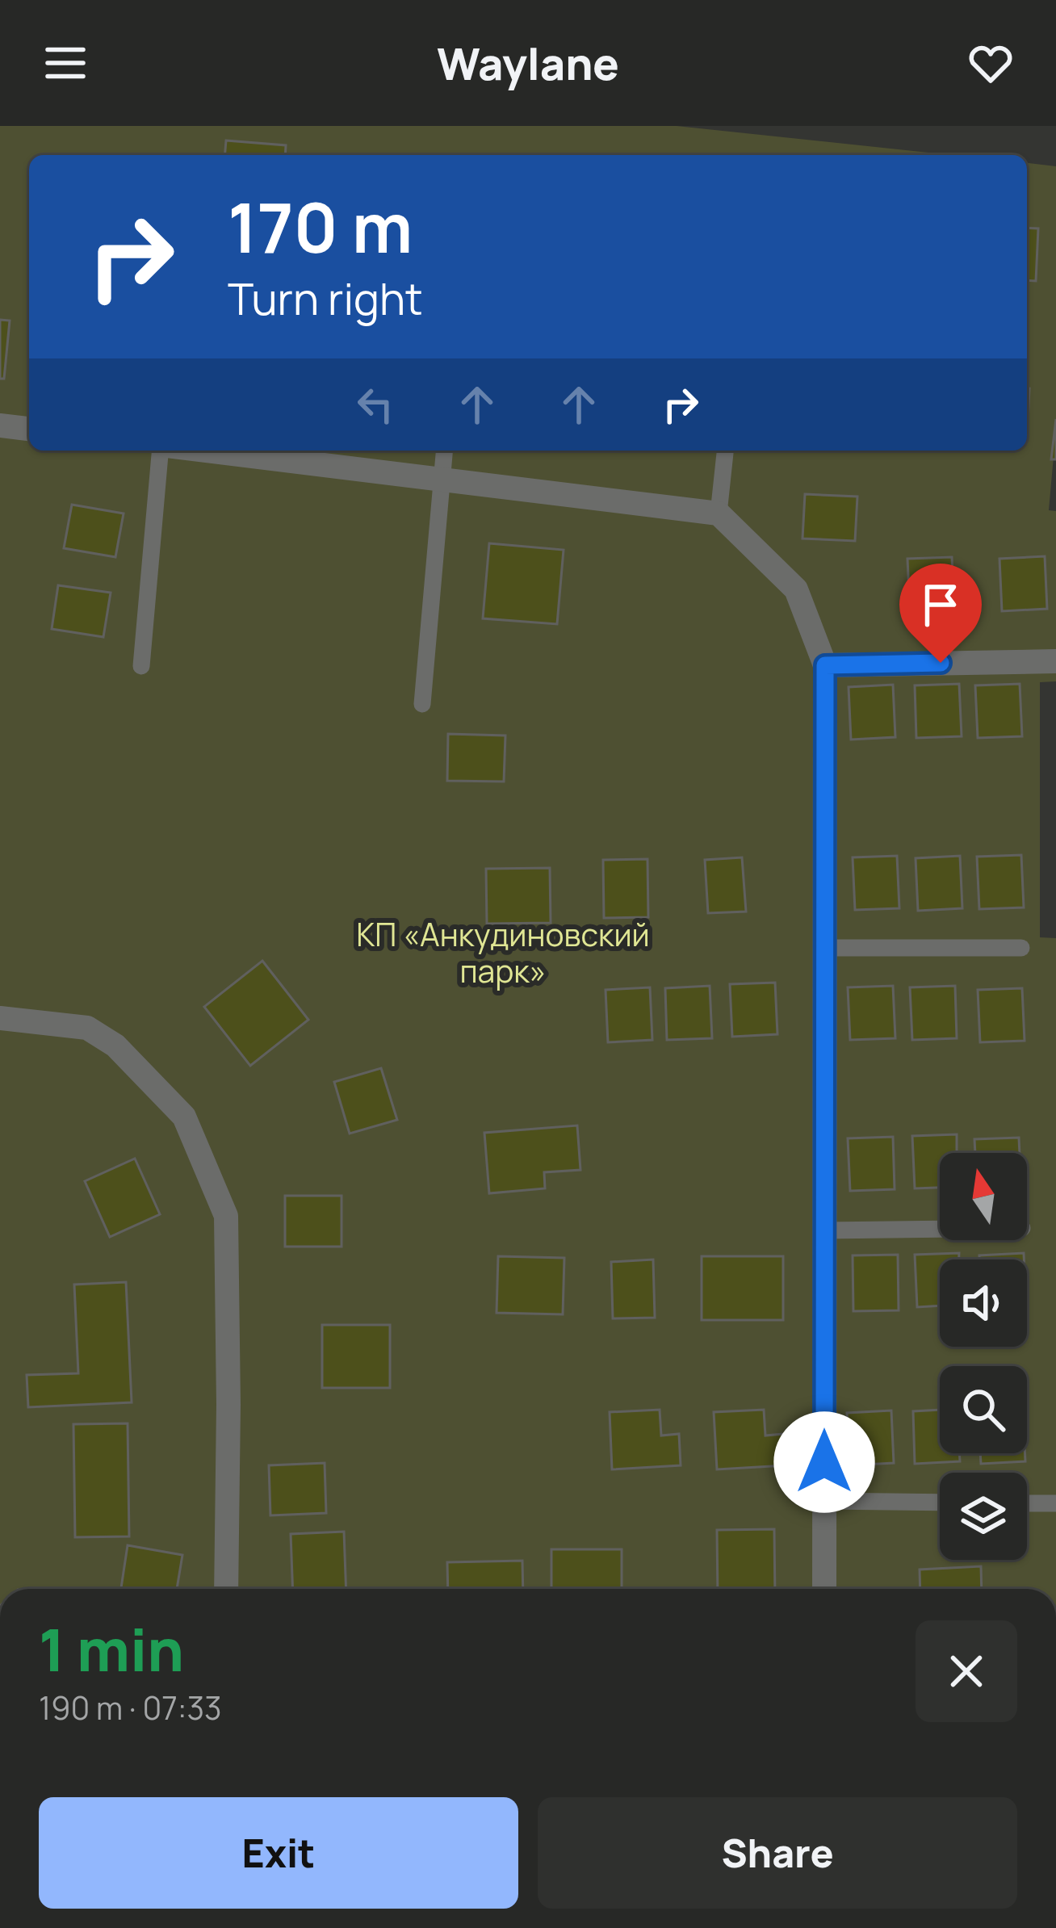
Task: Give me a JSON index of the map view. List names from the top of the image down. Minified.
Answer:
{"parks":["КП «Анкудиновский парк»"],"north":"top","page":{"header":"Waylane","turn":["170 m","Turn right"],"heading":["1 min","190 m · 07:33"],"buttons":["Exit","Share"]}}
